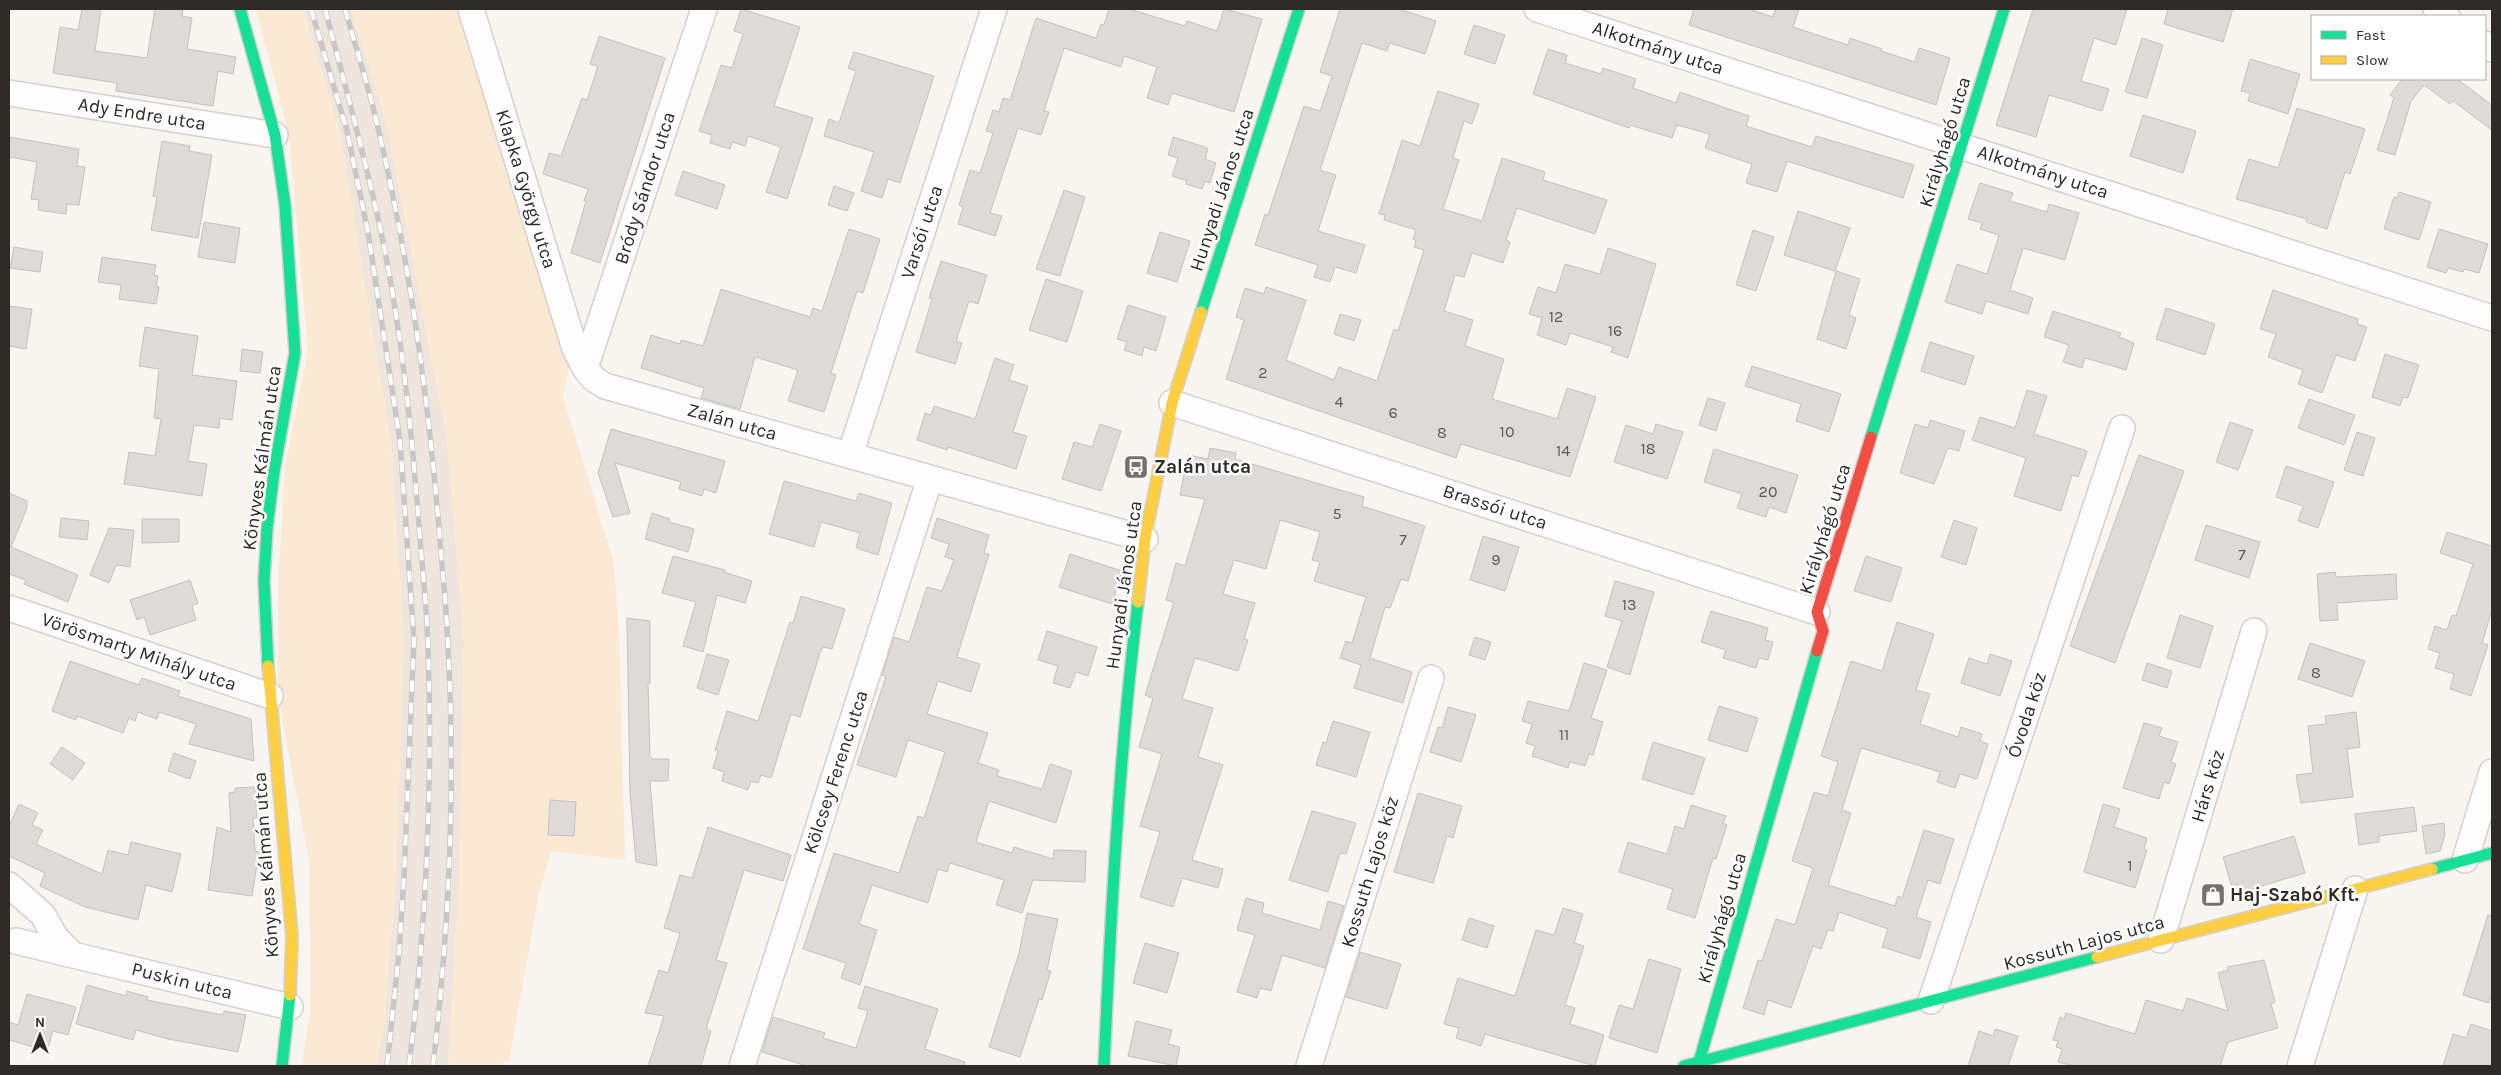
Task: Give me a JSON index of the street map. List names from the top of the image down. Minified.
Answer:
{"streets":{"street":["Alkotmány utca","Ady Endre utca","Királyhágó utca","Bródy Sándor utca","Klapka György utca","Hunyadi János utca","Varsói utca","Zalán utca","Könyves Kálmán utca","Brassói utca","Vörösmarty Mihály utca","Óvoda köz","Kölcsey Ferenc utca","Hárs köz","Kossuth Lajos köz","Kossuth Lajos utca","Puskin utca"]},"crossings":[["Alkotmány utca","Királyhágó utca"],["Ady Endre utca","Könyves Kálmán utca"],["Királyhágó utca","Brassói utca"],["Királyhágó utca","Kossuth Lajos utca"],["Bródy Sándor utca","Klapka György utca"],["Bródy Sándor utca","Zalán utca"],["Klapka György utca","Zalán utca"],["Hunyadi János utca","Zalán utca"],["Hunyadi János utca","Brassói utca"],["Varsói utca","Zalán utca"],["Zalán utca","Kölcsey Ferenc utca"],["Könyves Kálmán utca","Vörösmarty Mihály utca"],["Könyves Kálmán utca","Puskin utca"],["Óvoda köz","Kossuth Lajos utca"],["Hárs köz","Kossuth Lajos utca"]],"places":{"bus stop":["Zalán utca"],"shop":["Haj-Szabó Kft."]},"house_numbers":["12","16","2","4","6","10","8","18","14","20","5","7","7","9","13","8","11","1"],"legend":["Fast","Slow"],"north":"top"}
